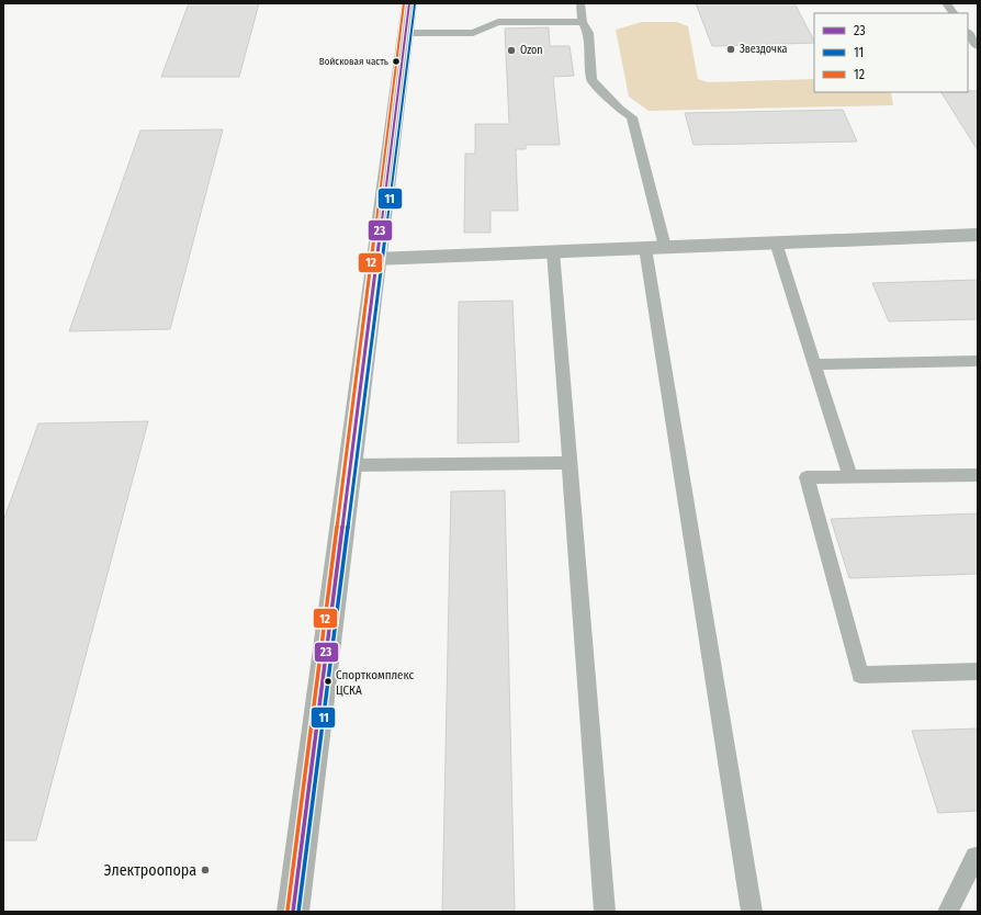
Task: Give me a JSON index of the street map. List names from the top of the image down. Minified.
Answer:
{"places":["Звездочка","Ozon","Войсковая часть","Спорткомплекс ЦСКА","Электроопора"],"lines":["transit line 23","transit line 12","transit line 11"],"legend":["23","11","12"]}
